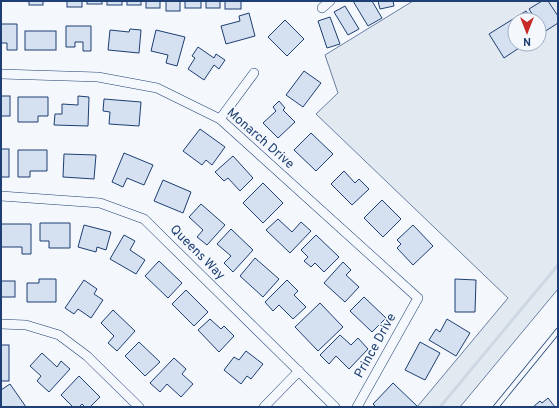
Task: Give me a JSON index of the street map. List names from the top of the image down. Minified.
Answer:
{"streets":{"street":["Monarch Drive","Queens Way","Prince Drive"]},"crossings":[["Monarch Drive","Prince Drive"]],"north":"bottom"}
